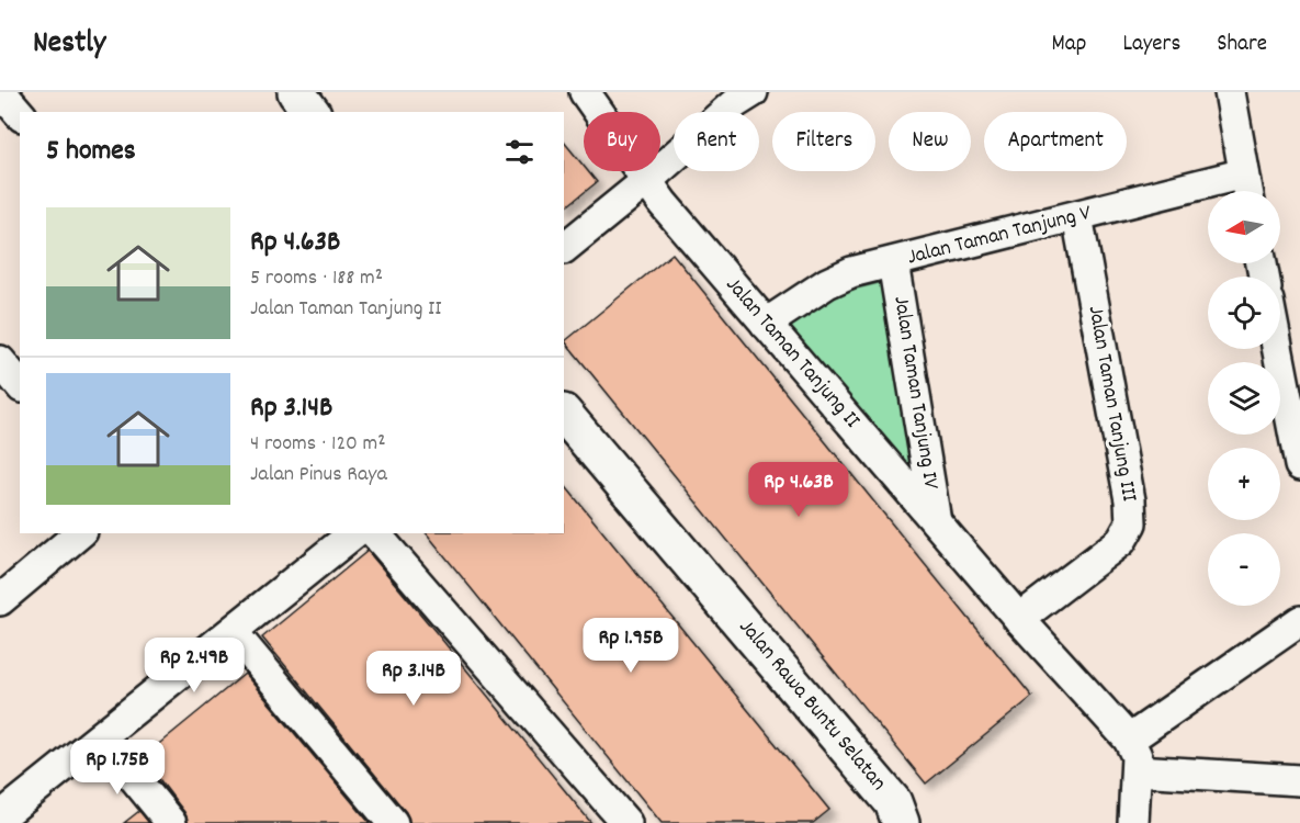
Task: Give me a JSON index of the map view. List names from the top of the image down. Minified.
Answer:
{"streets":{"street":["Jalan Taman Tanjung V","Jalan Taman Tanjung II","Jalan Taman Tanjung IV","Jalan Taman Tanjung III","Jalan Rawa Buntu Selatan"]},"crossings":[["Jalan Taman Tanjung V","Jalan Taman Tanjung II"],["Jalan Taman Tanjung V","Jalan Taman Tanjung IV"],["Jalan Taman Tanjung V","Jalan Taman Tanjung III"],["Jalan Taman Tanjung II","Jalan Taman Tanjung IV"],["Jalan Taman Tanjung II","Jalan Taman Tanjung III"]],"north":"left","page":{"header":"Nestly","nav":["Map","Layers","Share"],"chip":["Buy","Rent","Filters","New","Apartment"],"heading":"5 homes","map_buttons":["+","−"],"list":[{"name":"Rp 4.63B","note":"5 rooms · 188 m² · Jalan Taman Tanjung II"},{"name":"Rp 3.14B","note":"4 rooms · 120 m² · Jalan Pinus Raya"}],"price":["Rp 4.63B","Rp 1.95B","Rp 2.49B","Rp 3.14B","Rp 1.75B"]}}
